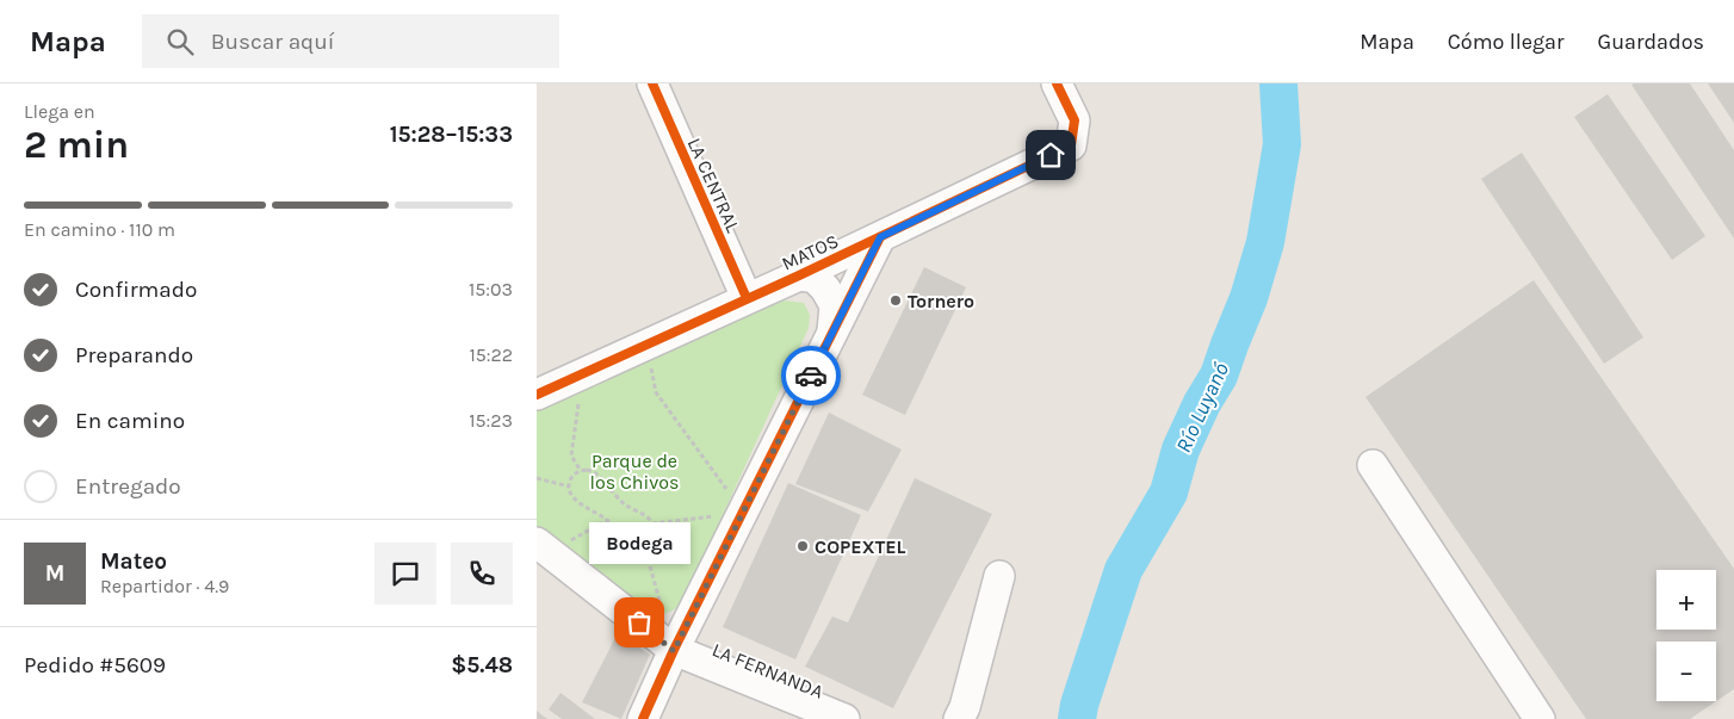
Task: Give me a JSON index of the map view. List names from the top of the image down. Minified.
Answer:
{"streets":{"street":["LA CENTRAL","MATOS","LA FERNANDA"]},"crossings":[["LA CENTRAL","MATOS"]],"water":["Río Luyanó"],"parks":["Parque de los Chivos"],"places":["Tornero","COPEXTEL","Bodega"],"page":{"header":"Mapa","search":"Buscar aquí","nav":["Mapa","Cómo llegar","Guardados"],"heading":["2 min","Llega en","15:28–15:33"],"panel":["Mateo","Repartidor · 4.9","Pedido #5609","$5.48"],"bar":"En camino · 110 m","list":[["Confirmado","15:03"],["Preparando","15:22"],["En camino","15:23"],"Entregado"],"bubble":"Bodega","round":"M","map_buttons":["+","−"]}}
